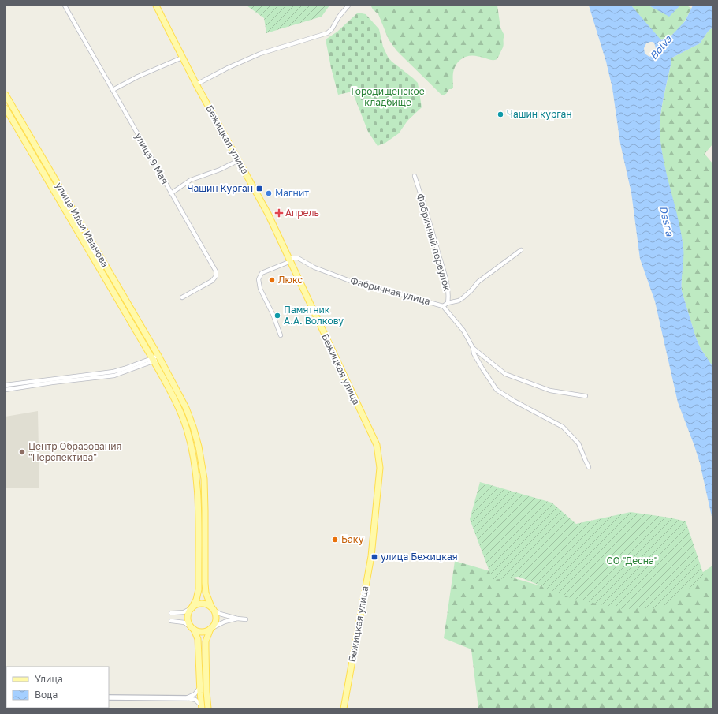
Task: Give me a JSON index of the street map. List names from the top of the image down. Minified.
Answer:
{"streets":{"main road":["Бежицкая улица","улица Ильи Иванова"],"street":["улица 9 Мая","Фабричный переулок","Фабричная улица"]},"crossings":[["Бежицкая улица","Фабричная улица"],["Фабричный переулок","Фабричная улица"]],"water":["Bolva","Desna"],"parks":["Городищенское кладбище","СО \"Десна\""],"places":{"other":["Чашин курган","Магнит","Люкс","Памятник А.А. Волкову","Центр Образования \"Перспектива\"","Баку"],"transit":["Чашин Курган","улица Бежицкая"],"health":["Апрель"]},"legend":["Улица","Вода"]}
